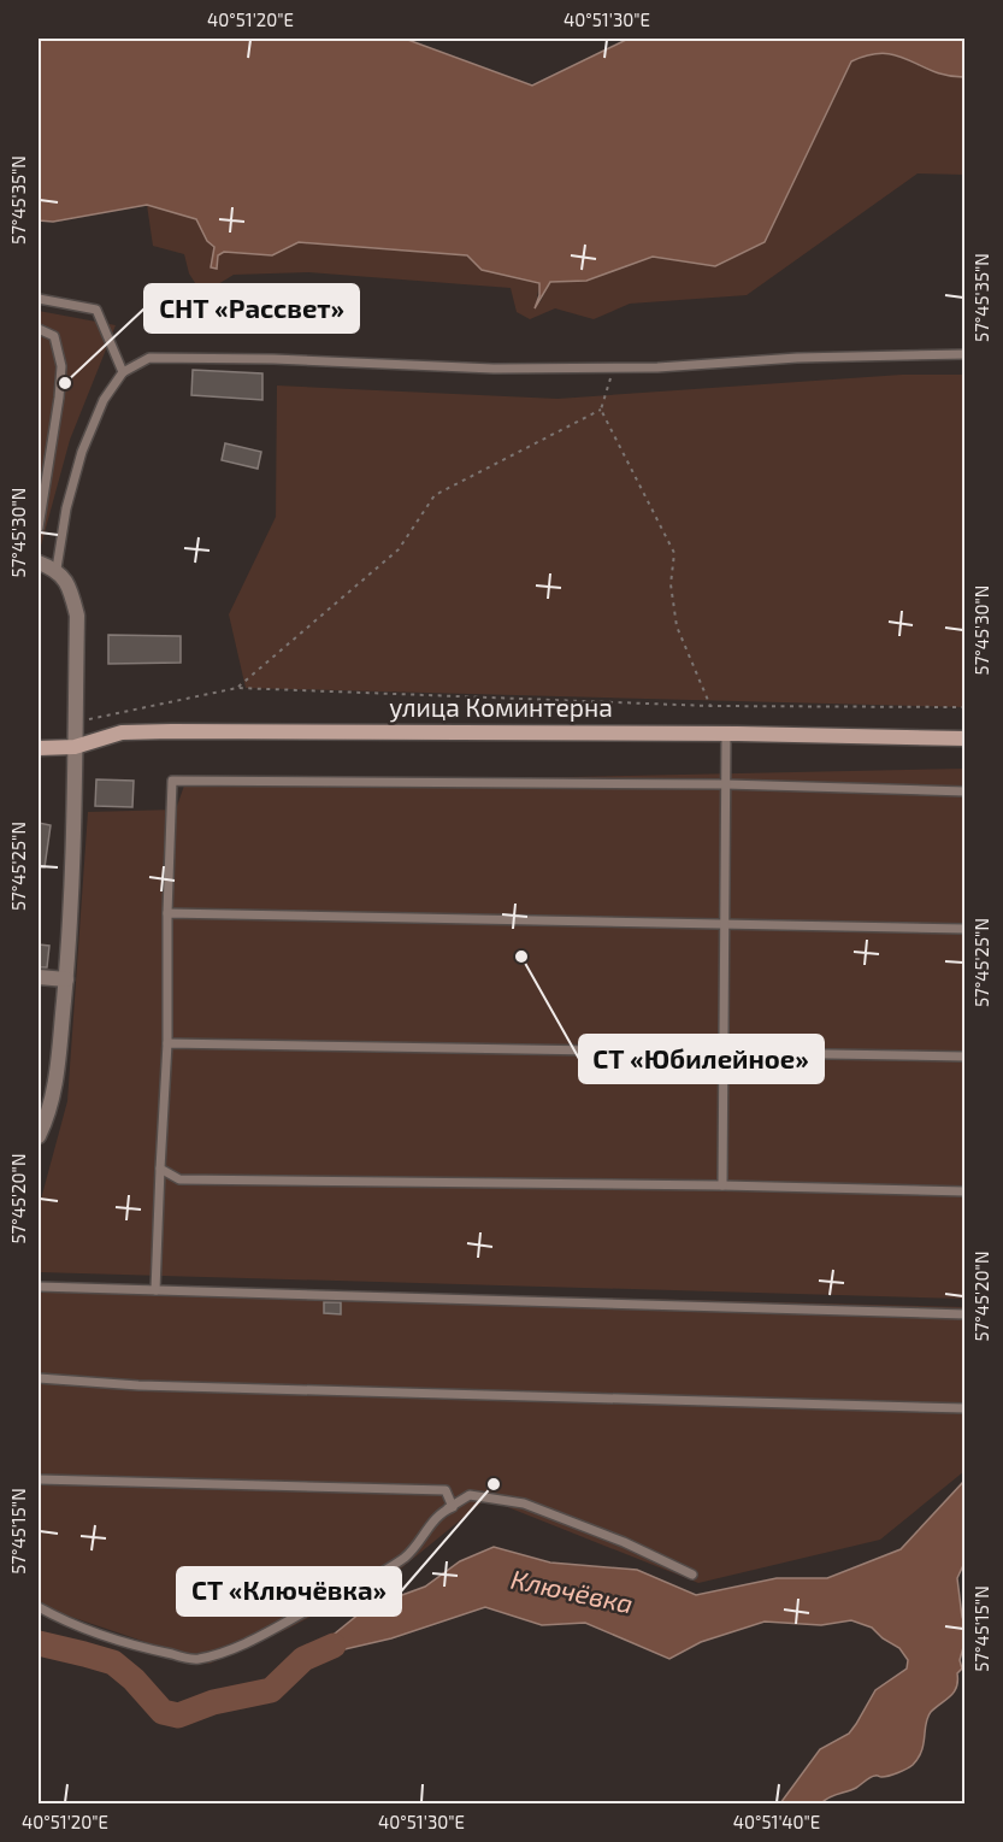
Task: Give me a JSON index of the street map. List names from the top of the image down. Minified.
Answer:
{"streets":{"street":["улица Коминтерна"]},"water":["Ключёвка"],"places":["СНТ «Рассвет»","СТ «Юбилейное»","СТ «Ключёвка»"],"coordinates":["40°51'20\"E","40°51'30\"E","57°45'35\"N","57°45'30\"N","57°45'25\"N","57°45'20\"N","57°45'15\"N","40°51'40\"E"]}
